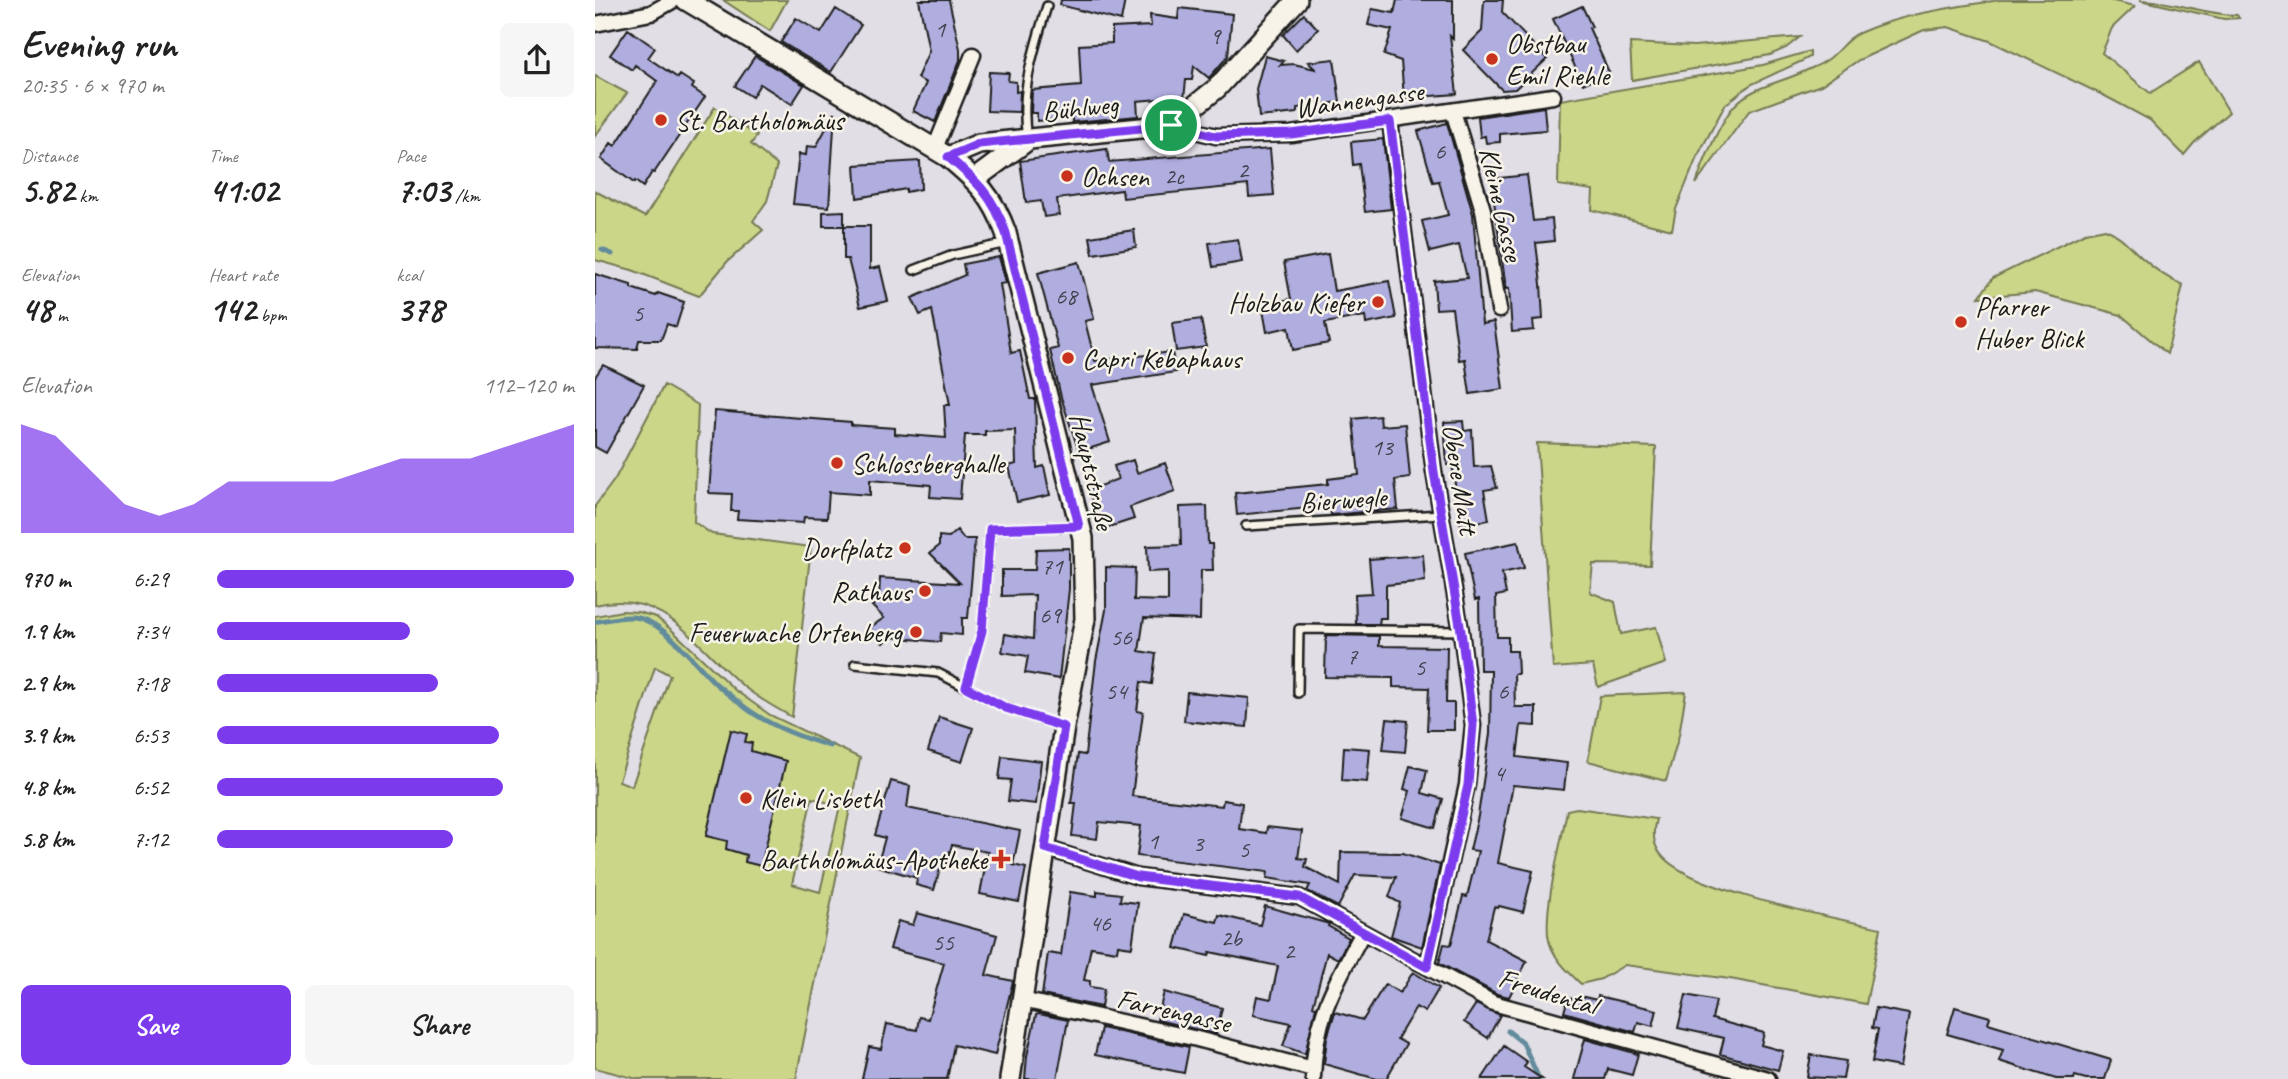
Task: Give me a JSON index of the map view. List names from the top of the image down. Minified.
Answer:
{"streets":{"street":["Wannengasse","Bühlweg","Kleine Gasse","Hauptstraße","Obere Matt","Freudental","Farrengasse"],"lane":["Bierwegle"]},"crossings":[["Wannengasse","Bühlweg"],["Wannengasse","Kleine Gasse"],["Wannengasse","Obere Matt"],["Bühlweg","Hauptstraße"],["Hauptstraße","Freudental"],["Hauptstraße","Farrengasse"],["Obere Matt","Bierwegle"],["Obere Matt","Freudental"],["Freudental","Farrengasse"]],"places":{"other":["Obstbau Emil Riehle","St. Bartholomäus","Ochsen","Holzbau Kiefer","Pfarrer Huber Blick","Capri Kebaphaus","Schlossberghalle","Dorfplatz","Rathaus","Feuerwache Ortenberg","Klein Lisbeth"],"health":["Bartholomäus-Apotheke"]},"house_numbers":["1","9","6","2","2c","68","5","13","71","69","56","7","5","54","6","4","1","3","5","46","2b","55","2"],"page":{"heading":["Evening run","20:35 · 6 × 970 m"],"stats":[["Distance","5.82 km"],["Time","41:02"],["Pace","7:03 /km"],["Elevation","48 m"],["Heart rate","142 bpm"],["kcal","378"]],"chart":["Elevation","112–120 m"],"list":[{"name":"970 m","note":"6:29"},{"name":"1.9 km","note":"7:34"},{"name":"2.9 km","note":"7:18"},{"name":"3.9 km","note":"6:53"},{"name":"4.8 km","note":"6:52"},{"name":"5.8 km","note":"7:12"}],"buttons":["Save","Share"]}}
